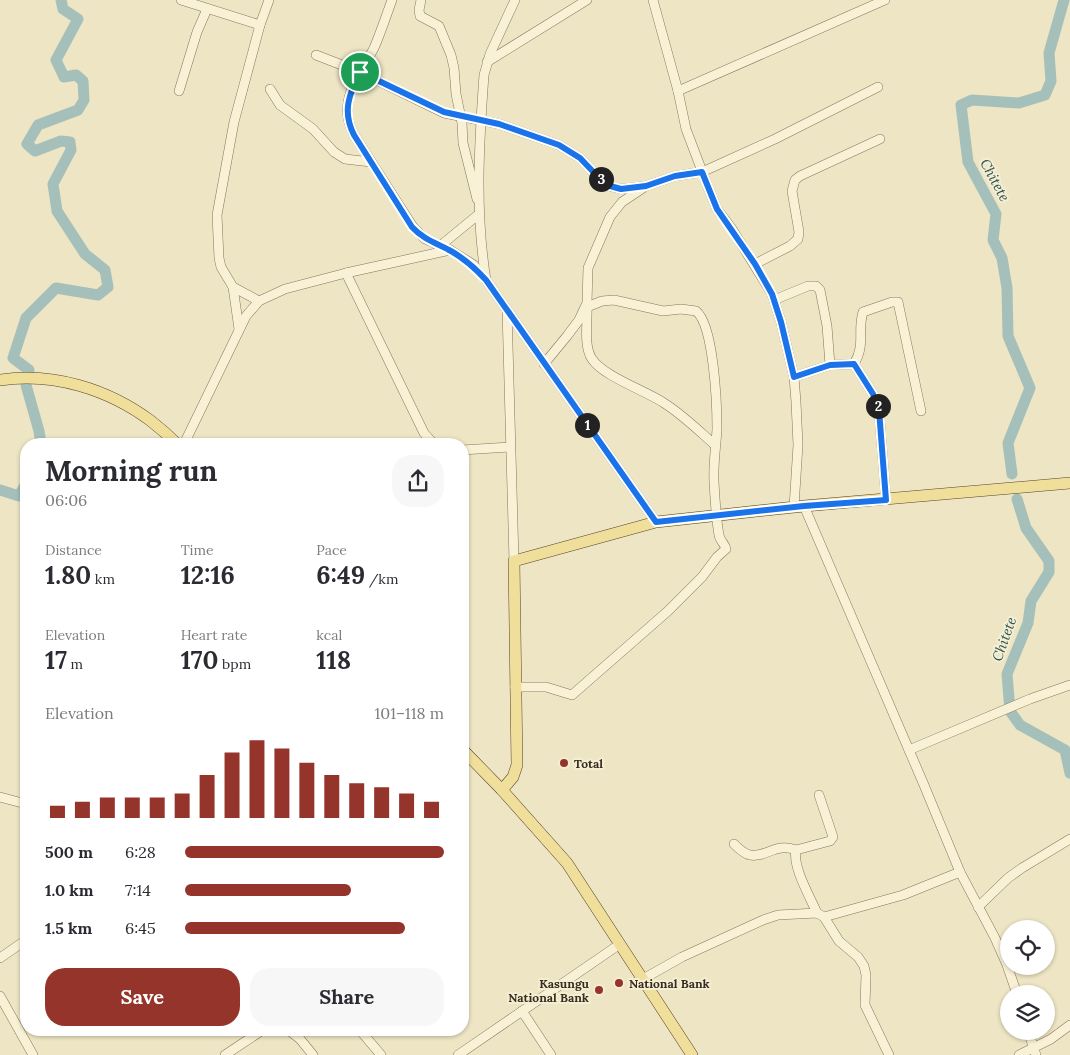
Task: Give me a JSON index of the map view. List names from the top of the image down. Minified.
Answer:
{"water":["Chitete"],"places":["Total","National Bank","Kasungu National Bank"],"page":{"pins":["3","2","1"],"heading":["Morning run","06:06"],"stats":[["Distance","1.80 km"],["Time","12:16"],["Pace","6:49 /km"],["Elevation","17 m"],["Heart rate","170 bpm"],["kcal","118"]],"chart":["Elevation","101–118 m"],"list":[{"name":"500 m","note":"6:28"},{"name":"1.0 km","note":"7:14"},{"name":"1.5 km","note":"6:45"}],"buttons":["Save","Share"]}}
